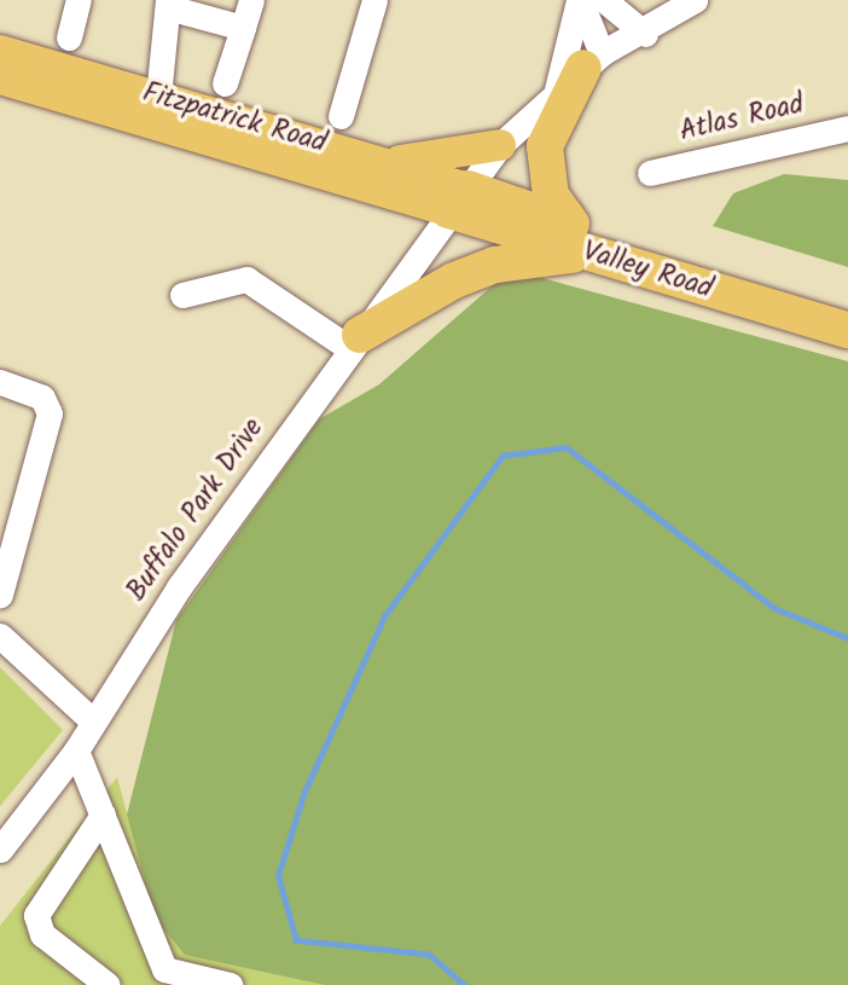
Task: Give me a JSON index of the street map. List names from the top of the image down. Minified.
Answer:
{"streets":{"highway":["Valley Road"],"main road":["Fitzpatrick Road"],"street":["Atlas Road","Buffalo Park Drive"]},"crossings":[["Fitzpatrick Road","Valley Road"],["Fitzpatrick Road","Buffalo Park Drive"],["Valley Road","Buffalo Park Drive"]]}
